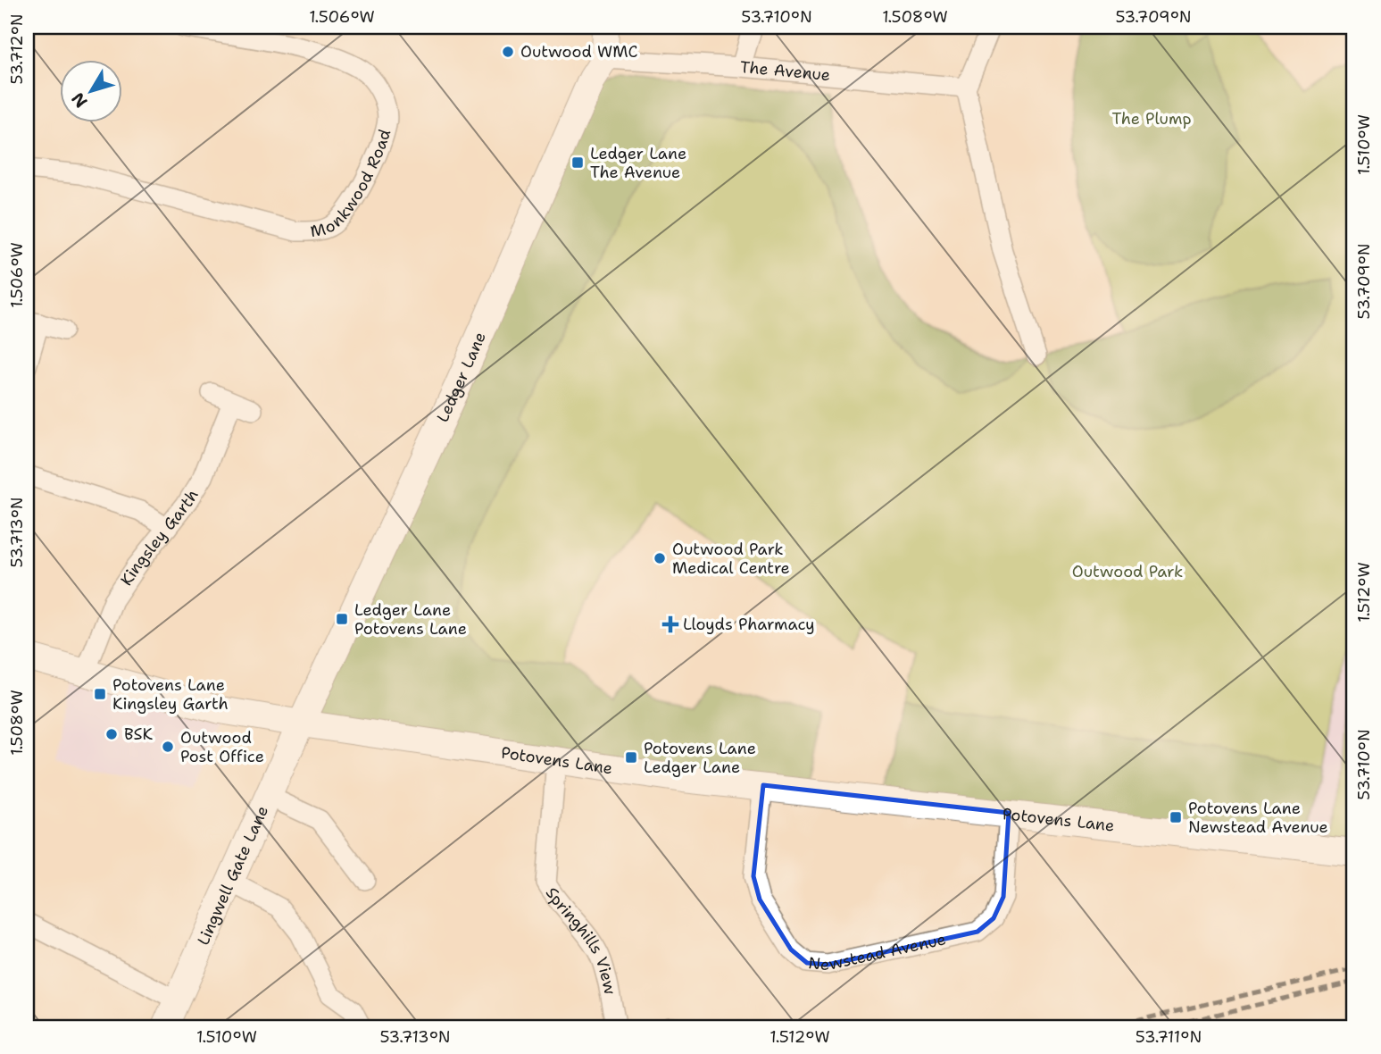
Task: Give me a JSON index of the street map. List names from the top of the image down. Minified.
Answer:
{"streets":{"street":["The Avenue","Monkwood Road","Ledger Lane","Kingsley Garth","Potovens Lane","Lingwell Gate Lane","Springhills View","Newstead Avenue"]},"crossings":[["The Avenue","Ledger Lane"],["Ledger Lane","Potovens Lane"],["Ledger Lane","Lingwell Gate Lane"],["Kingsley Garth","Potovens Lane"],["Potovens Lane","Lingwell Gate Lane"],["Potovens Lane","Springhills View"],["Potovens Lane","Newstead Avenue"]],"parks":["The Plump","Outwood Park"],"places":{"other":["Outwood WMC","Outwood Park Medical Centre","BSK","Outwood Post Office"],"transit":["Ledger Lane The Avenue","Ledger Lane Potovens Lane","Potovens Lane Kingsley Garth","Potovens Lane Ledger Lane","Potovens Lane Newstead Avenue"],"health":["Lloyds Pharmacy"]},"north":"bottom left","coordinates":["1.506°W","53.710°N","1.508°W","53.709°N","53.712°N","1.510°W","53.713°N","1.512°W","53.711°N"]}
